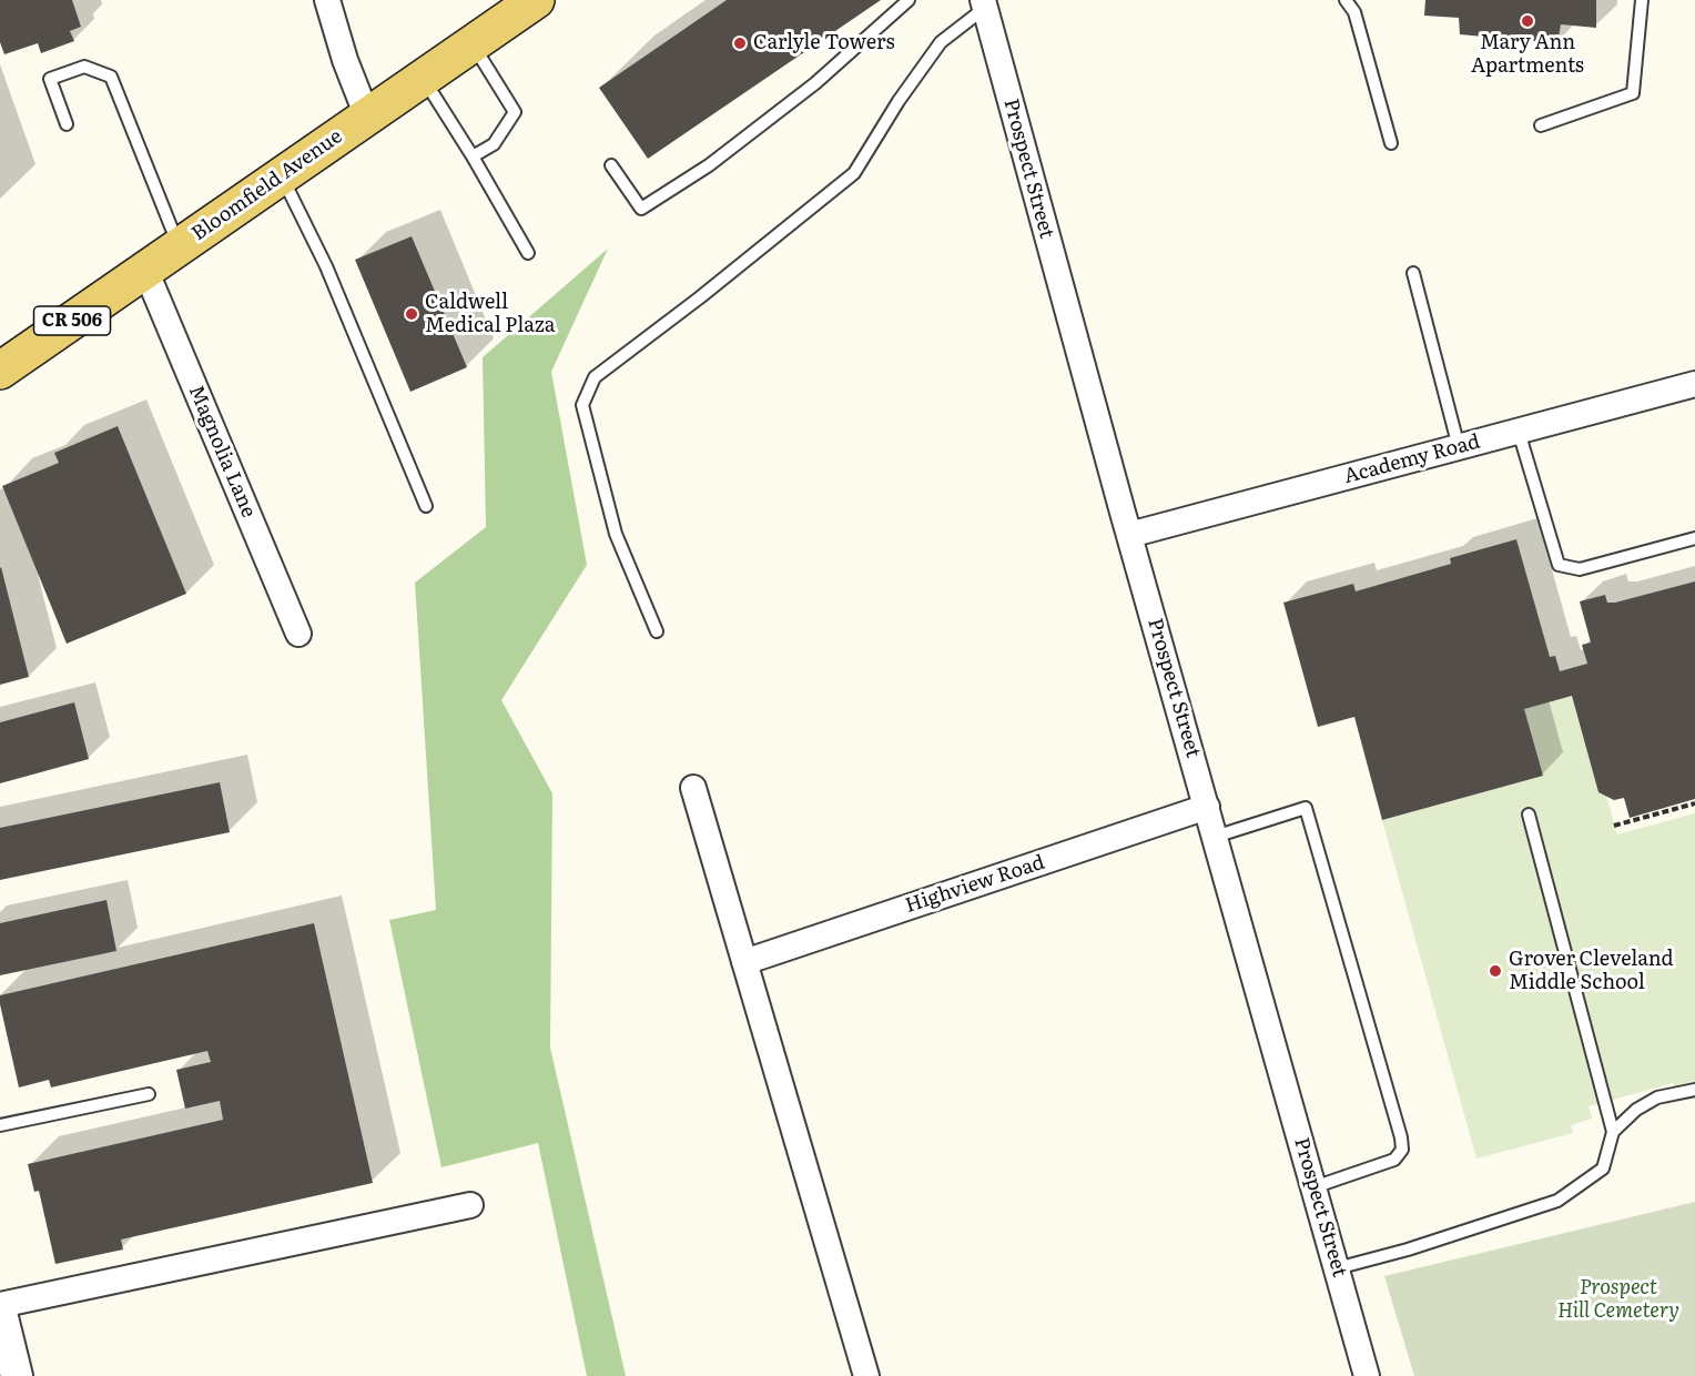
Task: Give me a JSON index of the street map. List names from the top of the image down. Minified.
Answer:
{"streets":{"main road":["Bloomfield Avenue","CR 506"],"street":["Prospect Street","Magnolia Lane","Academy Road","Highview Road"]},"crossings":[["Prospect Street","Academy Road"],["Prospect Street","Highview Road"],["Bloomfield Avenue","Magnolia Lane"]],"parks":["Prospect Hill Cemetery"],"places":["Mary Ann Apartments","Carlyle Towers","Caldwell Medical Plaza","Grover Cleveland Middle School"]}
